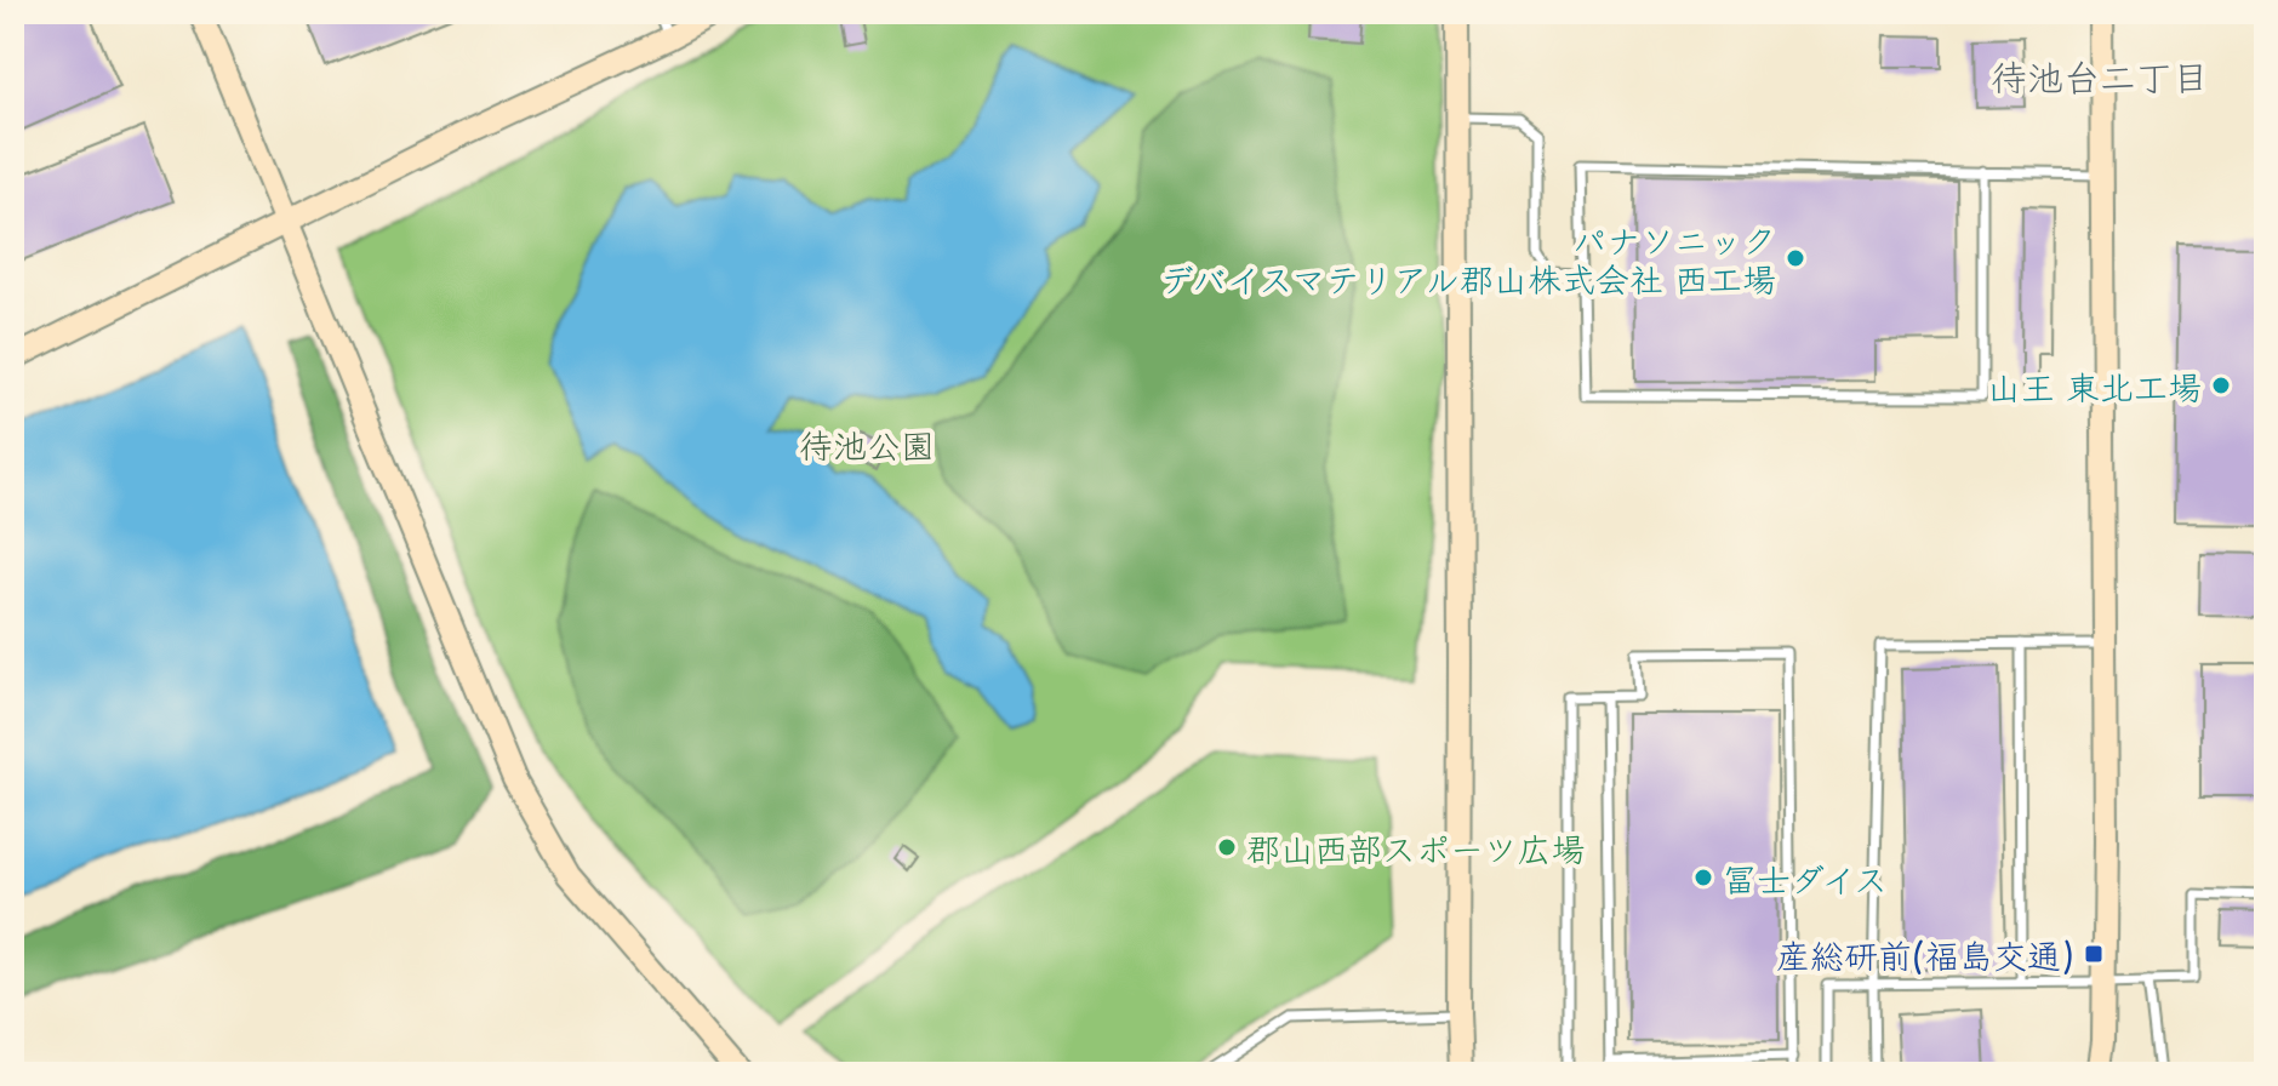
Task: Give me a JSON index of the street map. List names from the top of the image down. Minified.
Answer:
{"districts":["待池台二丁目"],"parks":["待池公園"],"places":{"other":["パナソニック デバイスマテリアル郡山株式会社 西工場","山王 東北工場","郡山西部スポーツ広場","冨士ダイス"],"transit":["産総研前(福島交通)"]}}
